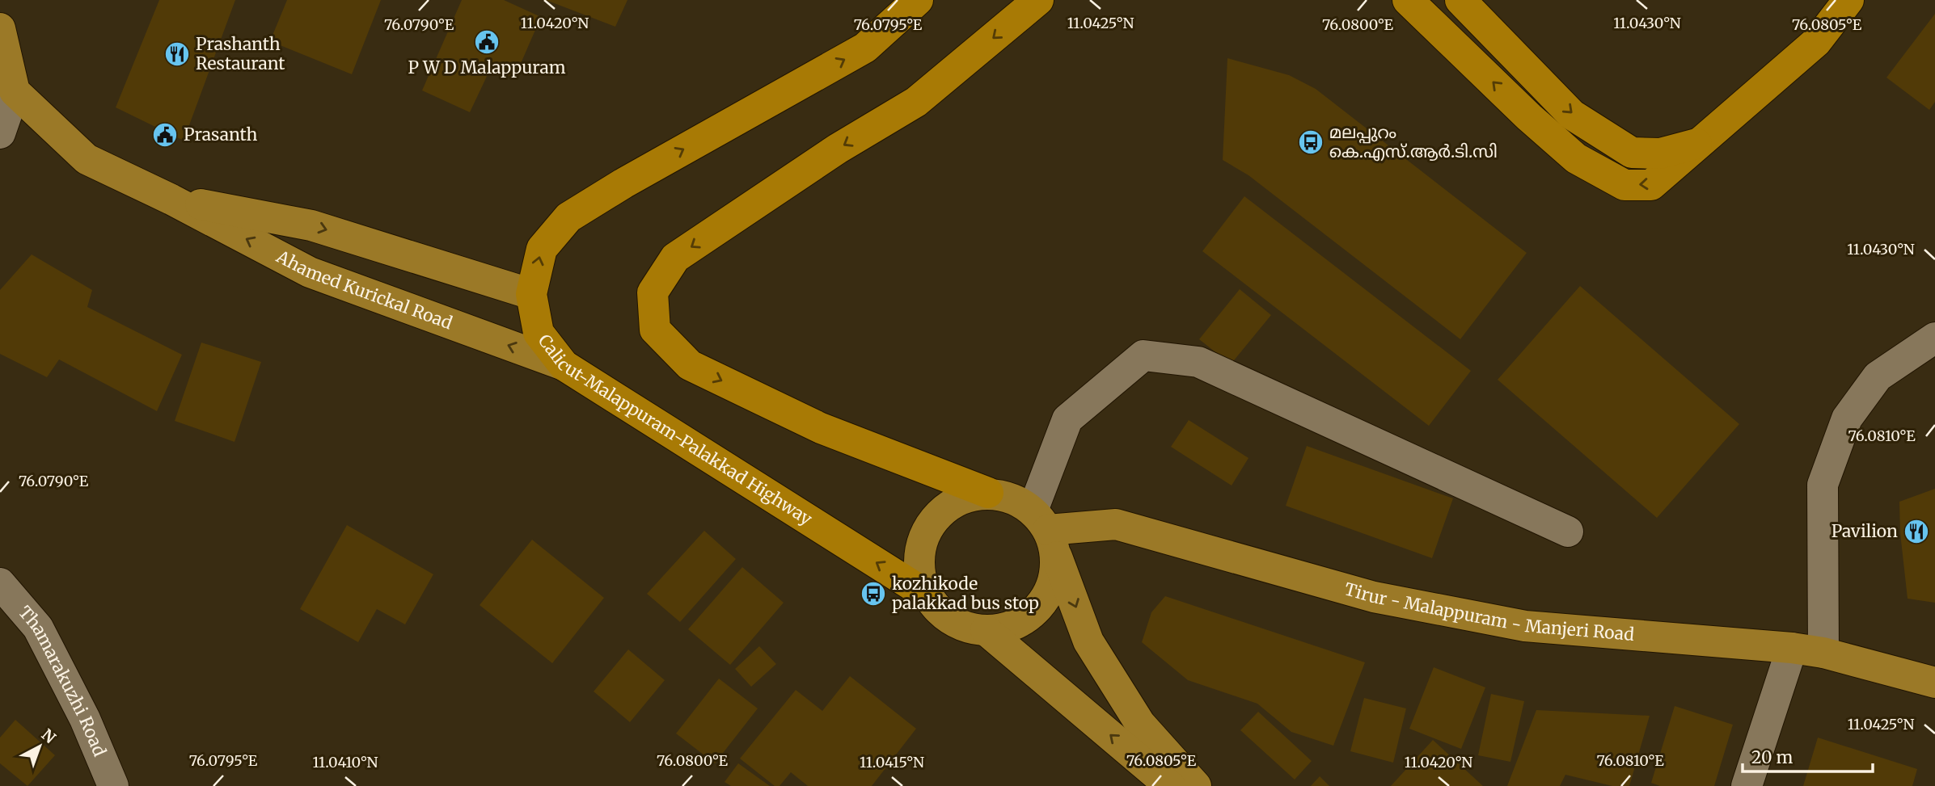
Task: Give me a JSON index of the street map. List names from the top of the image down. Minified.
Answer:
{"streets":{"highway":["Calicut-Malappuram-Palakkad Highway"],"main road":["Ahamed Kurickal Road","Tirur - Malappuram - Manjeri Road"],"street":["Thamarakuzhi Road"]},"crossings":[["Ahamed Kurickal Road","Calicut-Malappuram-Palakkad Highway"],["Calicut-Malappuram-Palakkad Highway","Tirur - Malappuram - Manjeri Road"]],"places":{"public building":["P W D Malappuram","Prasanth"],"restaurant":["Prashanth Restaurant","Pavilion"],"bus stop":["മലപ്പുറം കെ.എസ്.ആർ.ടി.സി","kozhikode palakkad bus stop"]},"scale_bar":"20 m","north":"top right","coordinates":["11.0420°N","11.0425°N","11.0430°N","76.0790°E","76.0795°E","76.0800°E","76.0805°E","76.0810°E","11.0410°N","11.0415°N"]}
